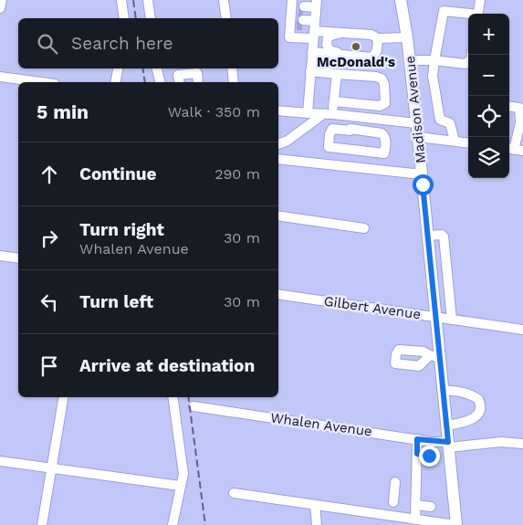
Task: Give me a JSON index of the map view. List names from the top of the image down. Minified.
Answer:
{"streets":{"main road":["Madison Avenue"],"street":["Gilbert Avenue","Whalen Avenue"]},"crossings":[["Madison Avenue","Gilbert Avenue"],["Madison Avenue","Whalen Avenue"]],"places":["McDonald's"],"page":{"map_buttons":["+","−"],"search":"Search here","heading":["5 min","Walk · 350 m"],"list":[["Continue","290 m"],["Turn right","Whalen Avenue","30 m"],["Turn left","30 m"],"Arrive at destination"]}}
